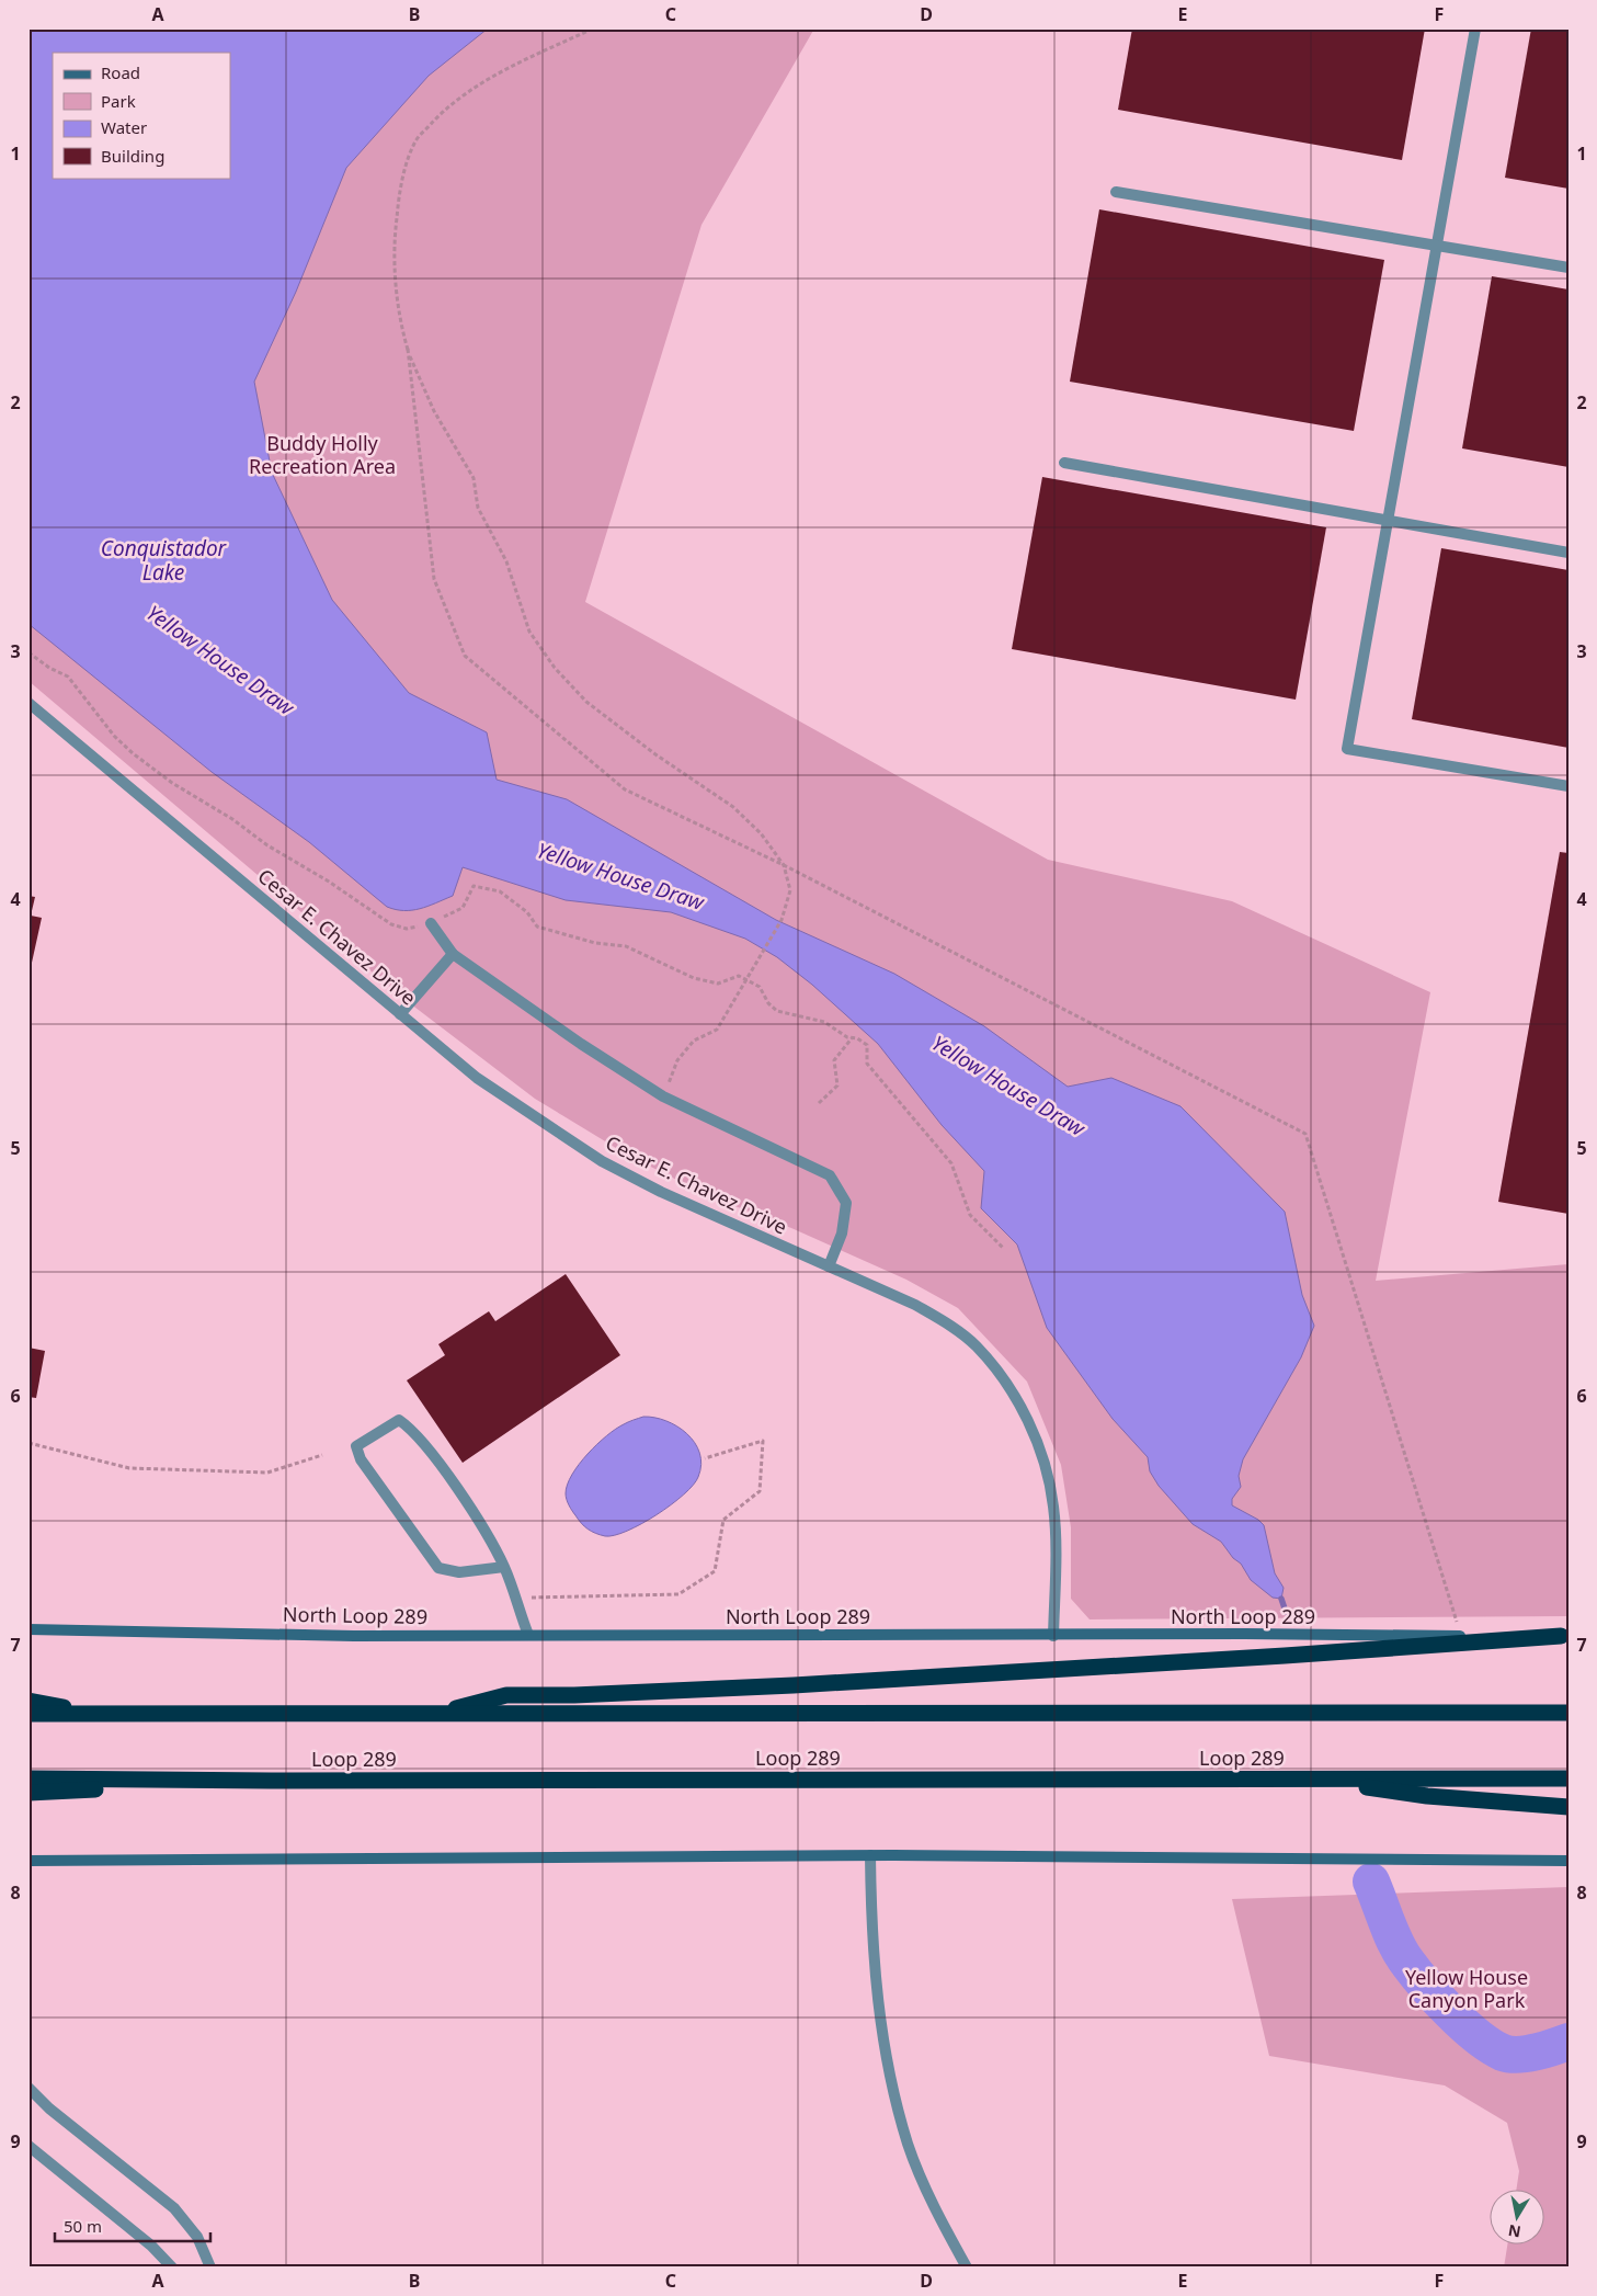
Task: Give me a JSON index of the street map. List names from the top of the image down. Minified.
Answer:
{"streets":{"highway":["Loop 289"],"main road":["North Loop 289"],"street":["Cesar E. Chavez Drive"]},"crossings":[["Cesar E. Chavez Drive","North Loop 289"]],"water":["Conquistador Lake","Yellow House Draw"],"parks":["Buddy Holly Recreation Area","Yellow House Canyon Park"],"legend":["Road","Park","Water","Building"],"scale_bar":"50 m","north":"bottom","grid":{"columns":["A","B","C","D","E","F"],"rows":["1","2","3","4","5","6","7","8","9"]}}
